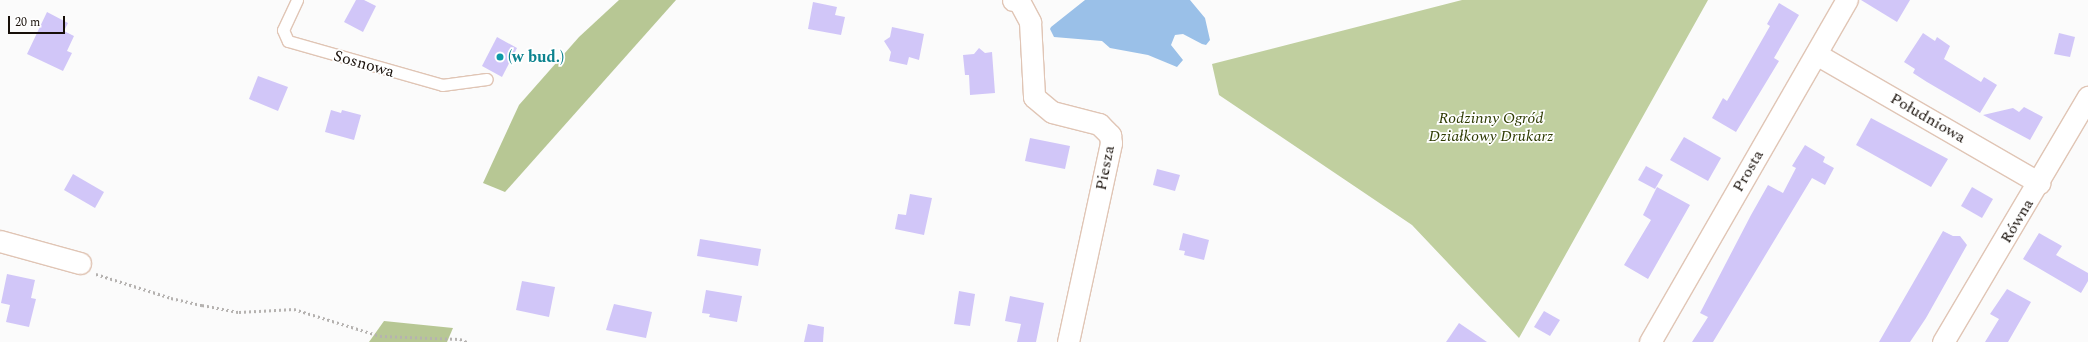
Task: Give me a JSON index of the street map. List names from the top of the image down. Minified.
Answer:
{"streets":{"street":["Południowa","Piesza","Prosta","Równa"],"lane":["Sosnowa"]},"crossings":[["Południowa","Prosta"],["Południowa","Równa"]],"parks":["Rodzinny Ogród Działkowy Drukarz"],"places":["(w bud.)"],"scale_bar":"20 m"}
